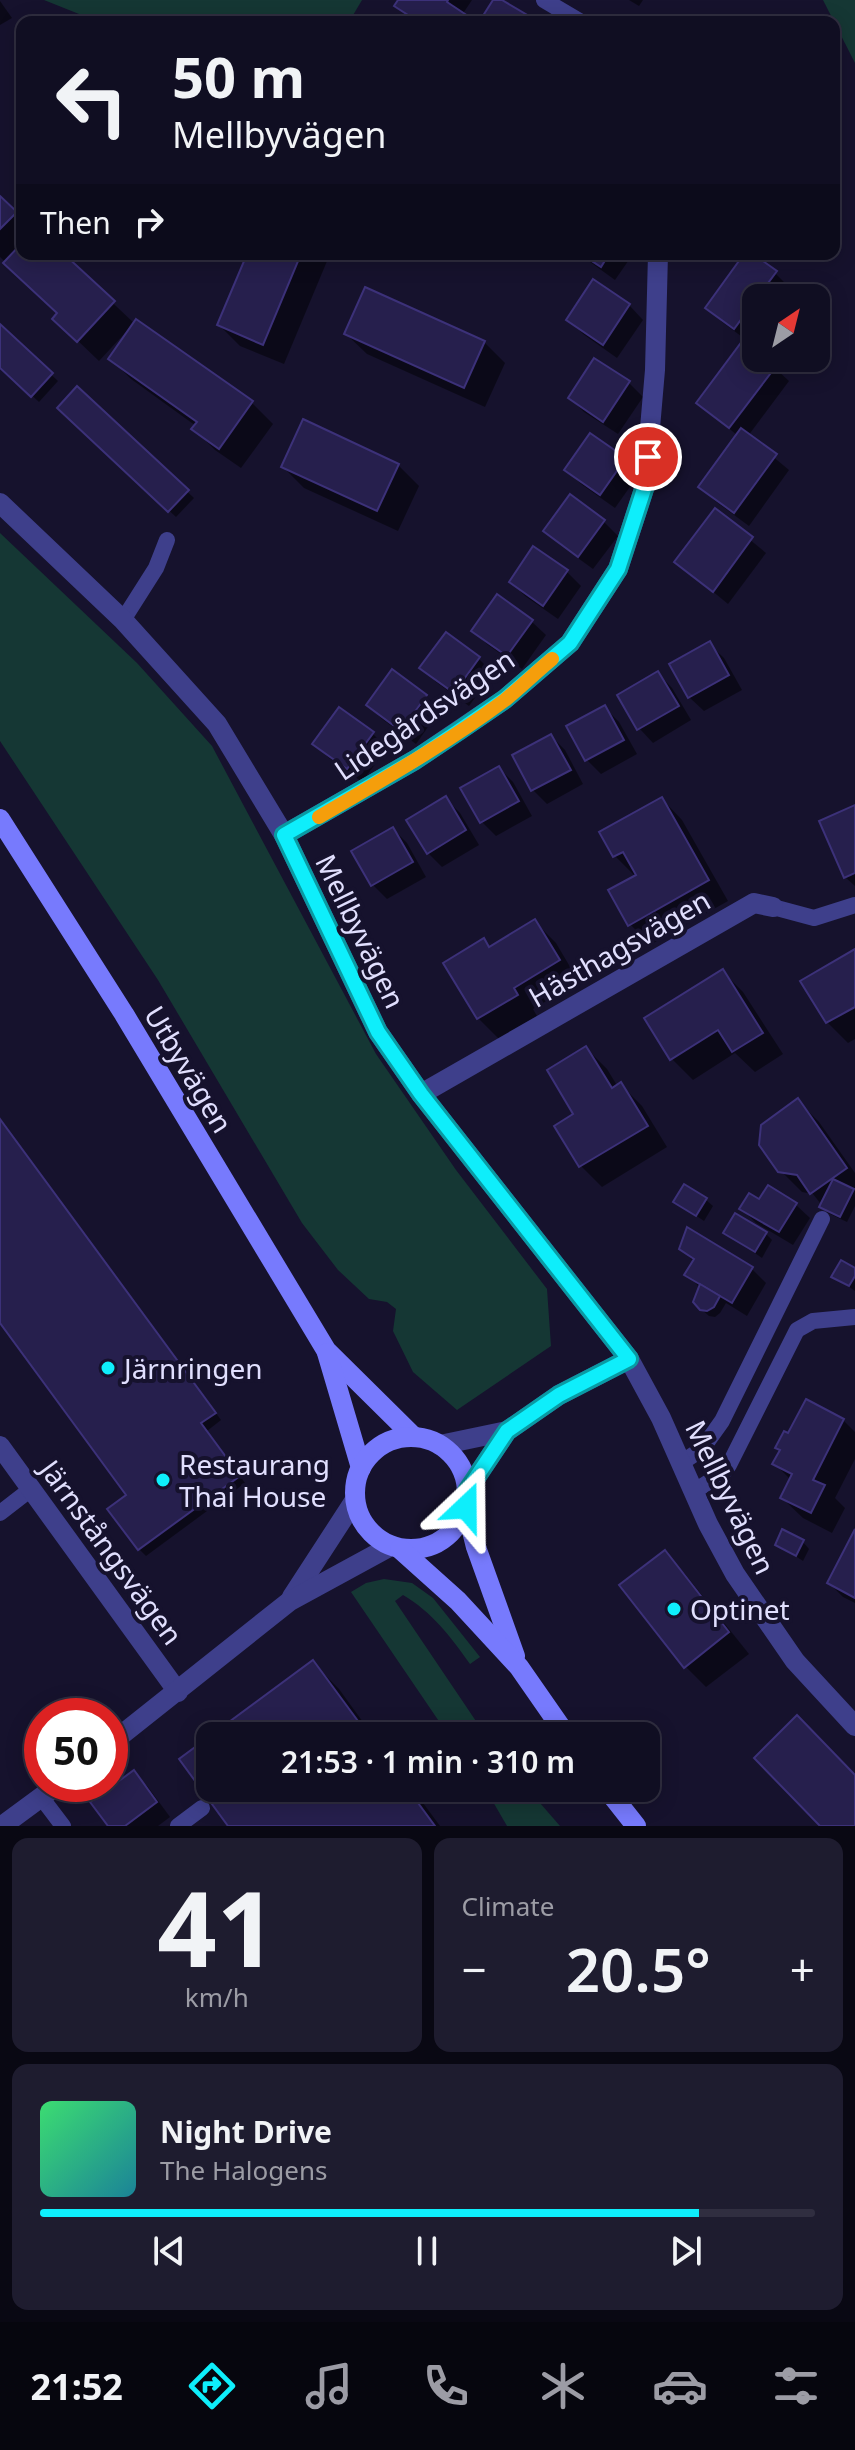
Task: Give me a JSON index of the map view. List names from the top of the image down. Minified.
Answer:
{"streets":{"main road":["Utbyvägen"],"street":["Lidegårdsvägen","Mellbyvägen","Hästhagsvägen","Järnstångsvägen"]},"crossings":[["Lidegårdsvägen","Mellbyvägen"],["Mellbyvägen","Hästhagsvägen"]],"places":["Järnringen","Restaurang Thai House","Optinet"],"north":"top right","page":{"turn":["50 m","Mellbyvägen"],"then":"Then","limit":"50","trip":"21:53 · 1 min · 310 m","tile":[["41","km/h"],"Climate"],"heat":["−","20.5°","+"],"song":["Night Drive","The Halogens"],"tabs":"21:52"}}
